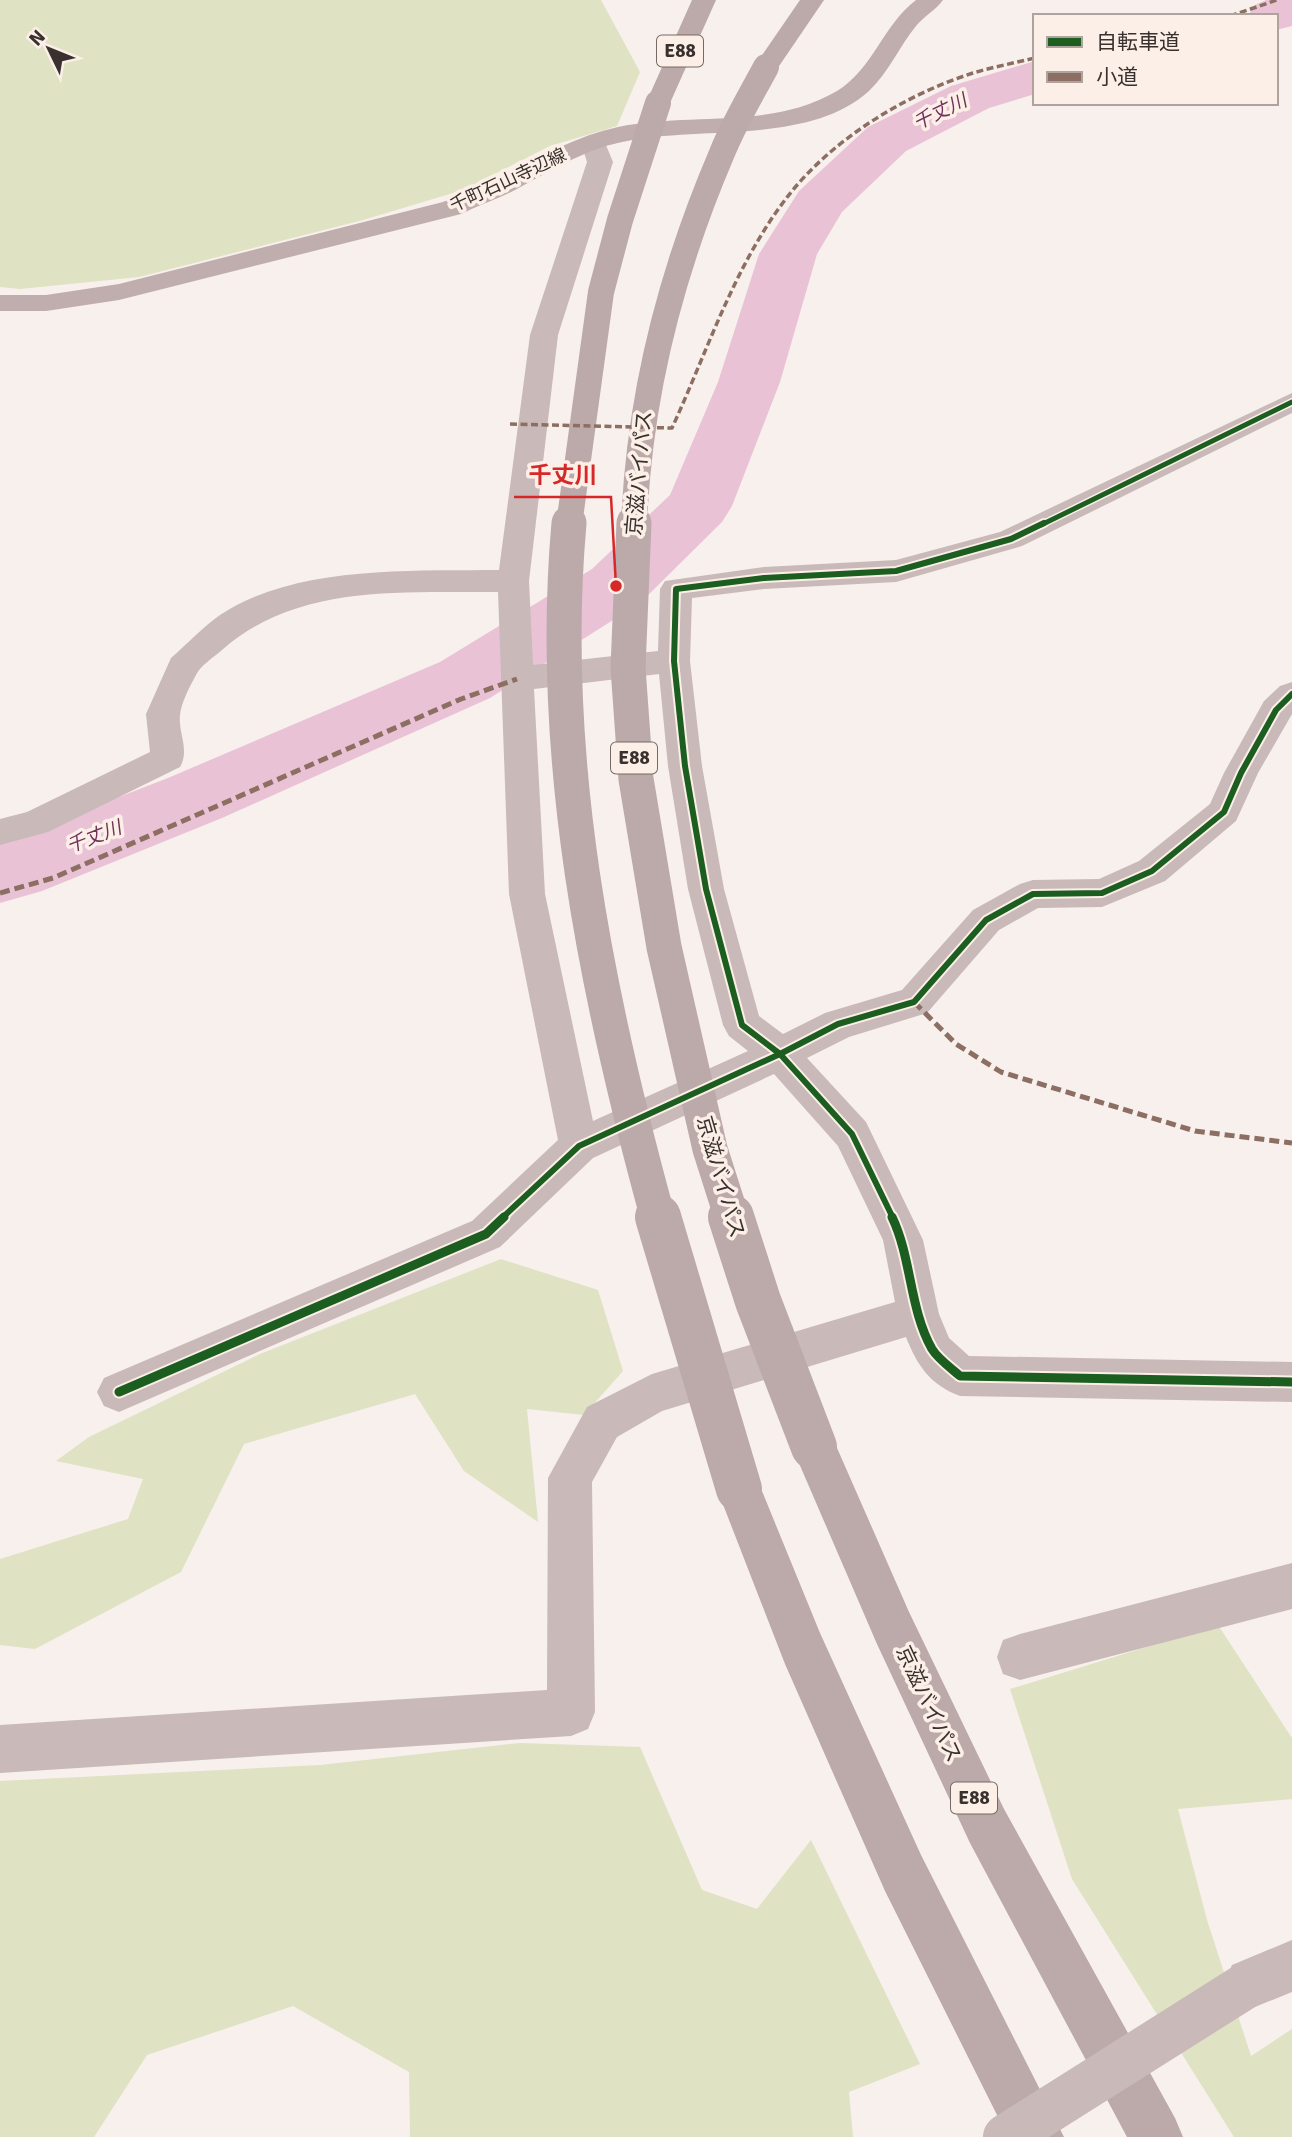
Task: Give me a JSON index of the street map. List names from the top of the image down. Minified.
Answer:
{"streets":{"highway":["E88","京滋バイパス"],"main road":["千町石山寺辺線"]},"water":["千丈川"],"places":["千丈川"],"legend":["自転車道","小道"],"north":"top left"}
